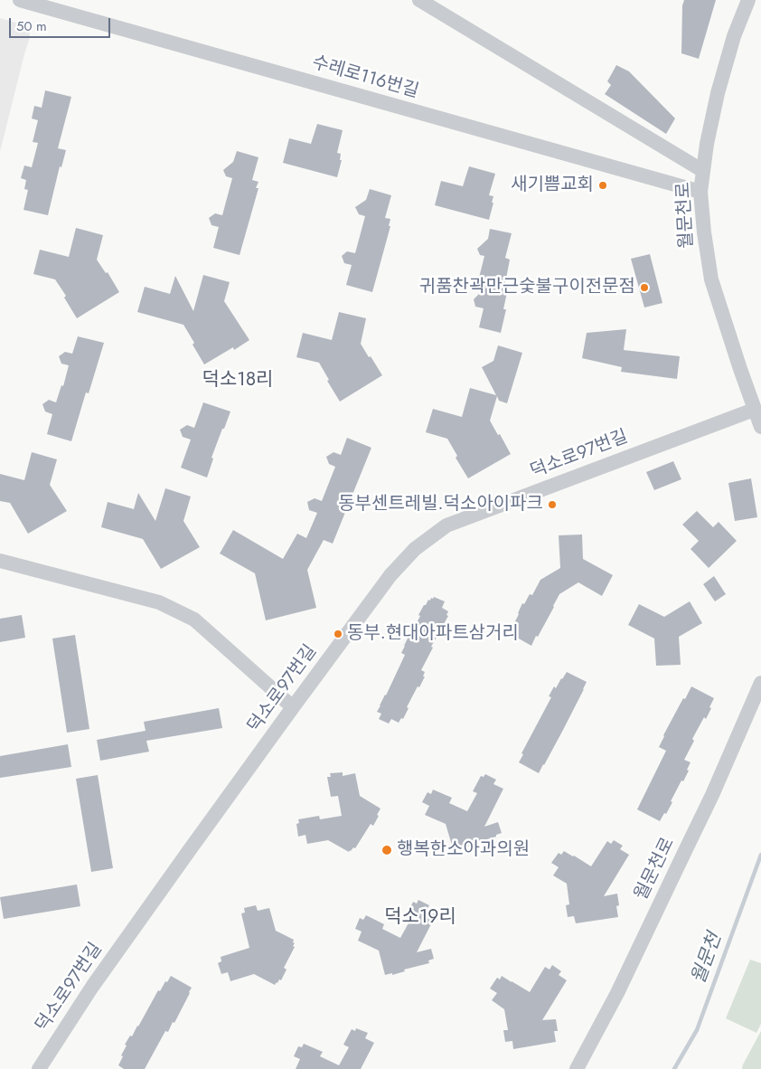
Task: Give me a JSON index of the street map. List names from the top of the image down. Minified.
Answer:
{"streets":{"street":["수레로116번길","월문천로","덕소로97번길"]},"crossings":[["수레로116번길","월문천로"],["월문천로","덕소로97번길"]],"districts":["덕소18리","덕소19리"],"water":["월문천"],"places":["새기쁨교회","귀품찬곽만근숯불구이전문점","동부센트레빌.덕소아이파크","동부.현대아파트삼거리","행복한소아과의원"],"scale_bar":"50 m"}
